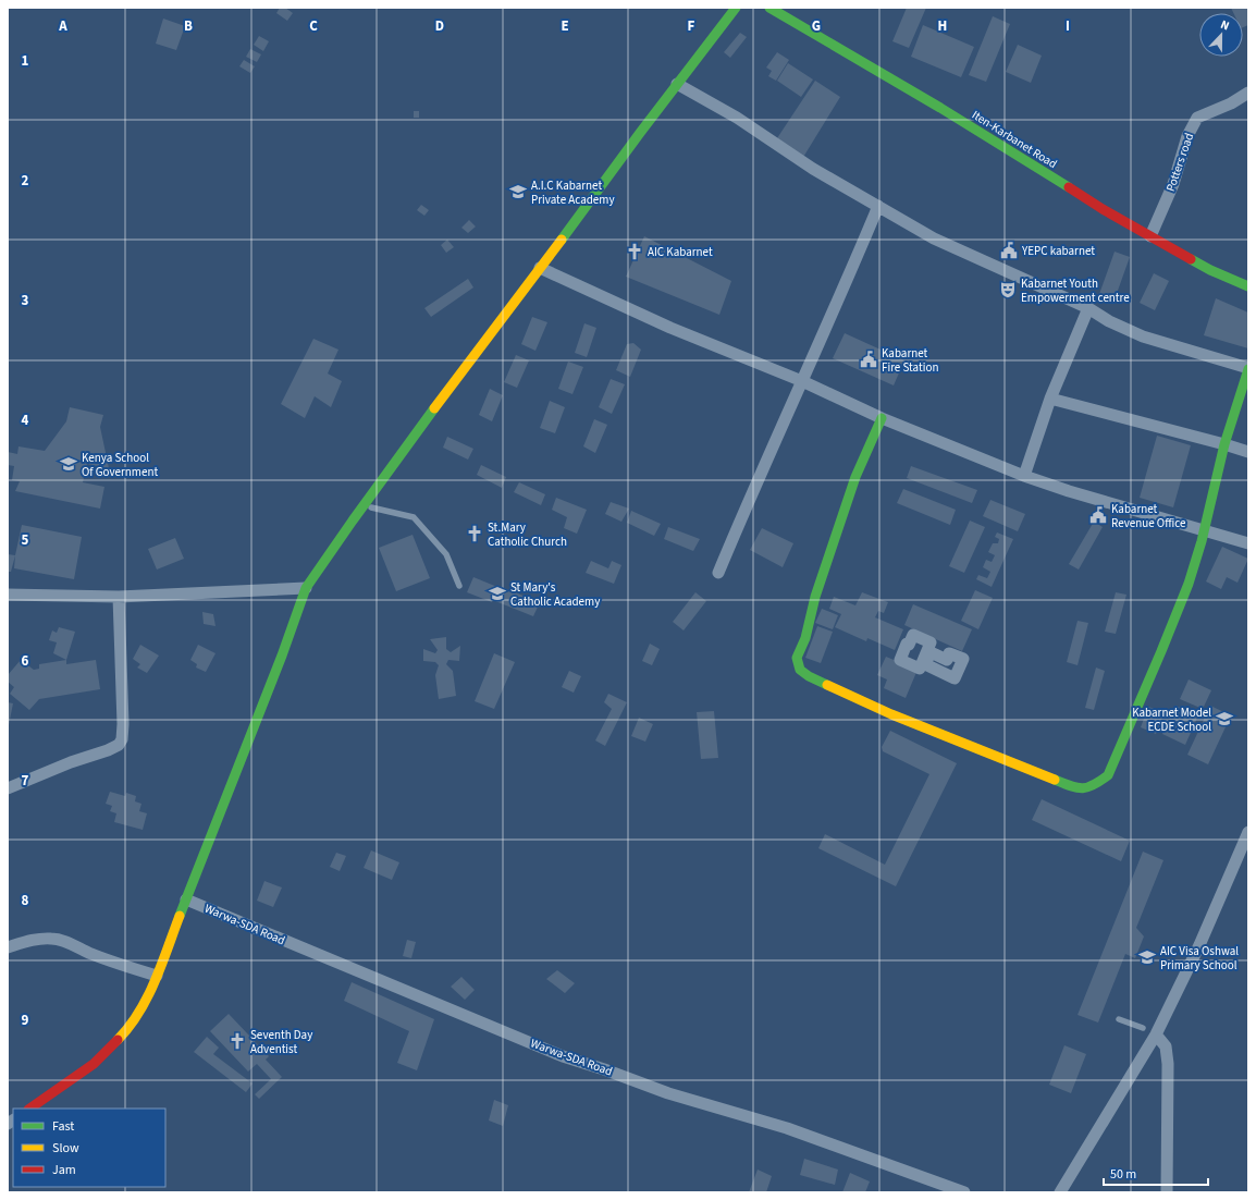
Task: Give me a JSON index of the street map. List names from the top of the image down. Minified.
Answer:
{"streets":{"street":["Iten-Karbanet Road","Potters road","Warwa-SDA Road"]},"crossings":[["Iten-Karbanet Road","Potters road"]],"places":{"school or university":["A.I.C Kabarnet Private Academy","Kenya School Of Government","St Mary's Catholic Academy","Kabarnet Model ECDE School","AIC Visa Oshwal Primary School"],"public building":["YEPC kabarnet","Kabarnet Fire Station","Kabarnet Revenue Office"],"church":["AIC Kabarnet","St.Mary Catholic Church","Seventh Day Adventist"],"theatre":["Kabarnet Youth Empowerment centre"]},"legend":["Fast","Slow","Jam"],"scale_bar":"50 m","north":"top","grid":{"columns":["A","B","C","D","E","F","G","H","I"],"rows":["1","2","3","4","5","6","7","8","9"]}}
